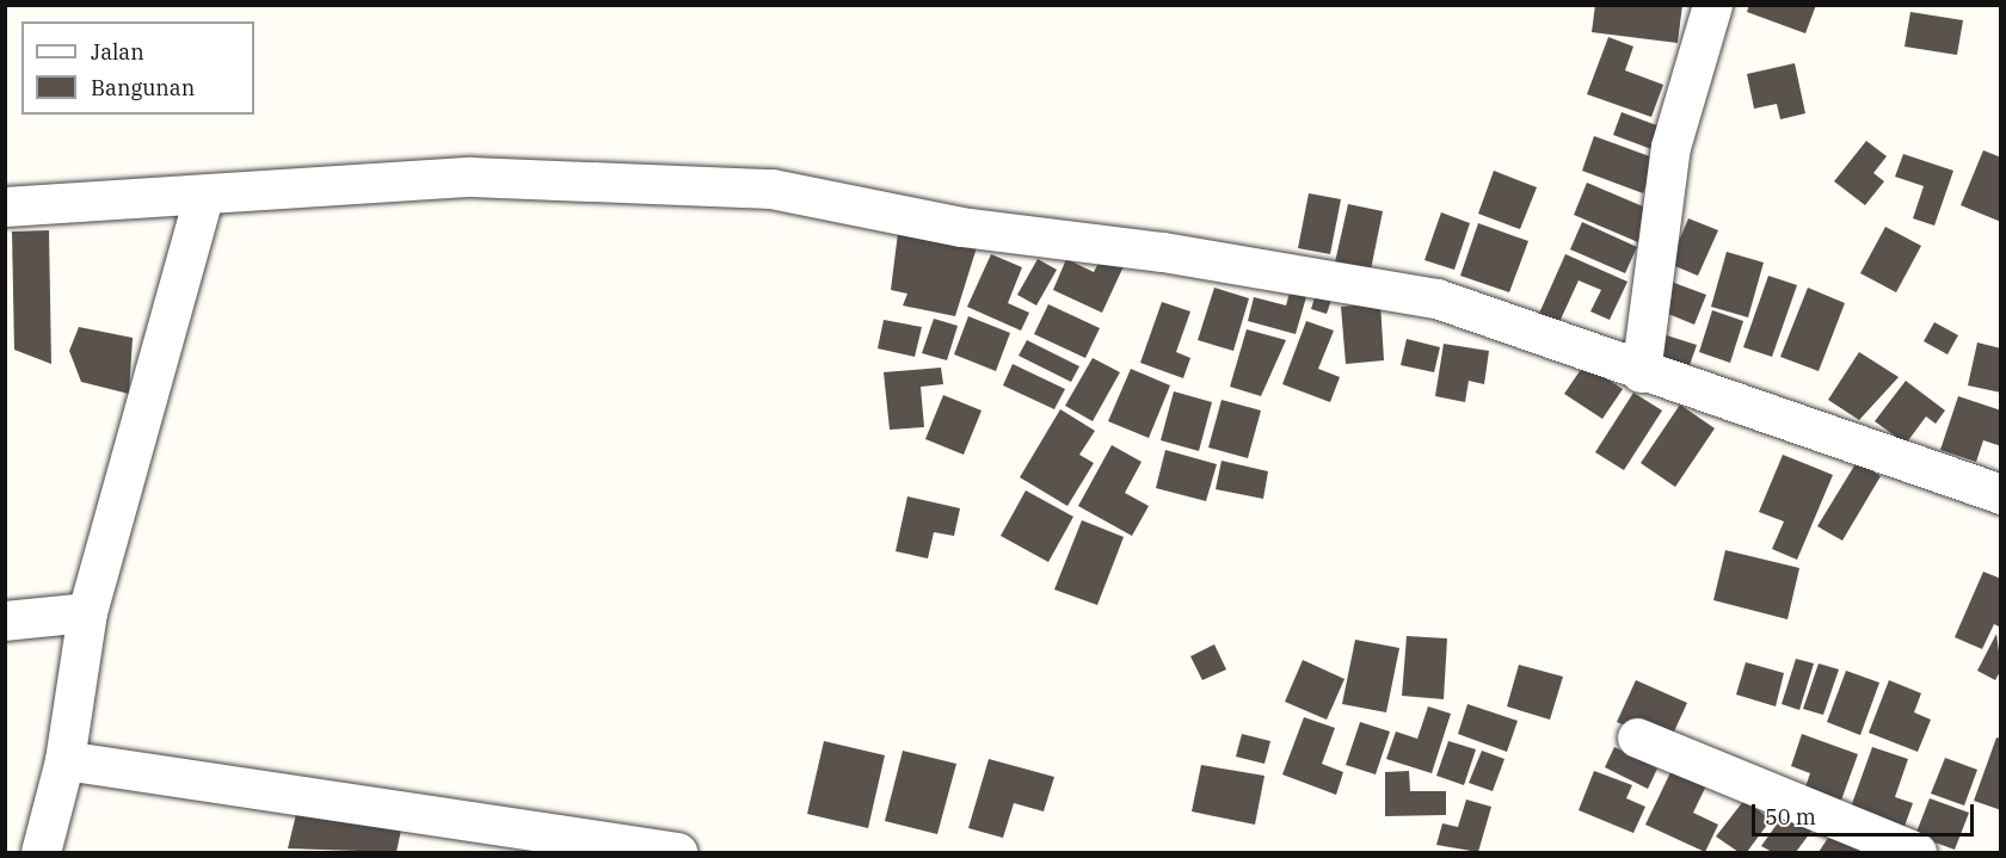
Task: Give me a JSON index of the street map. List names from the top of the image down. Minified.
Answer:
{"legend":["Jalan","Bangunan"],"scale_bar":"50 m"}
